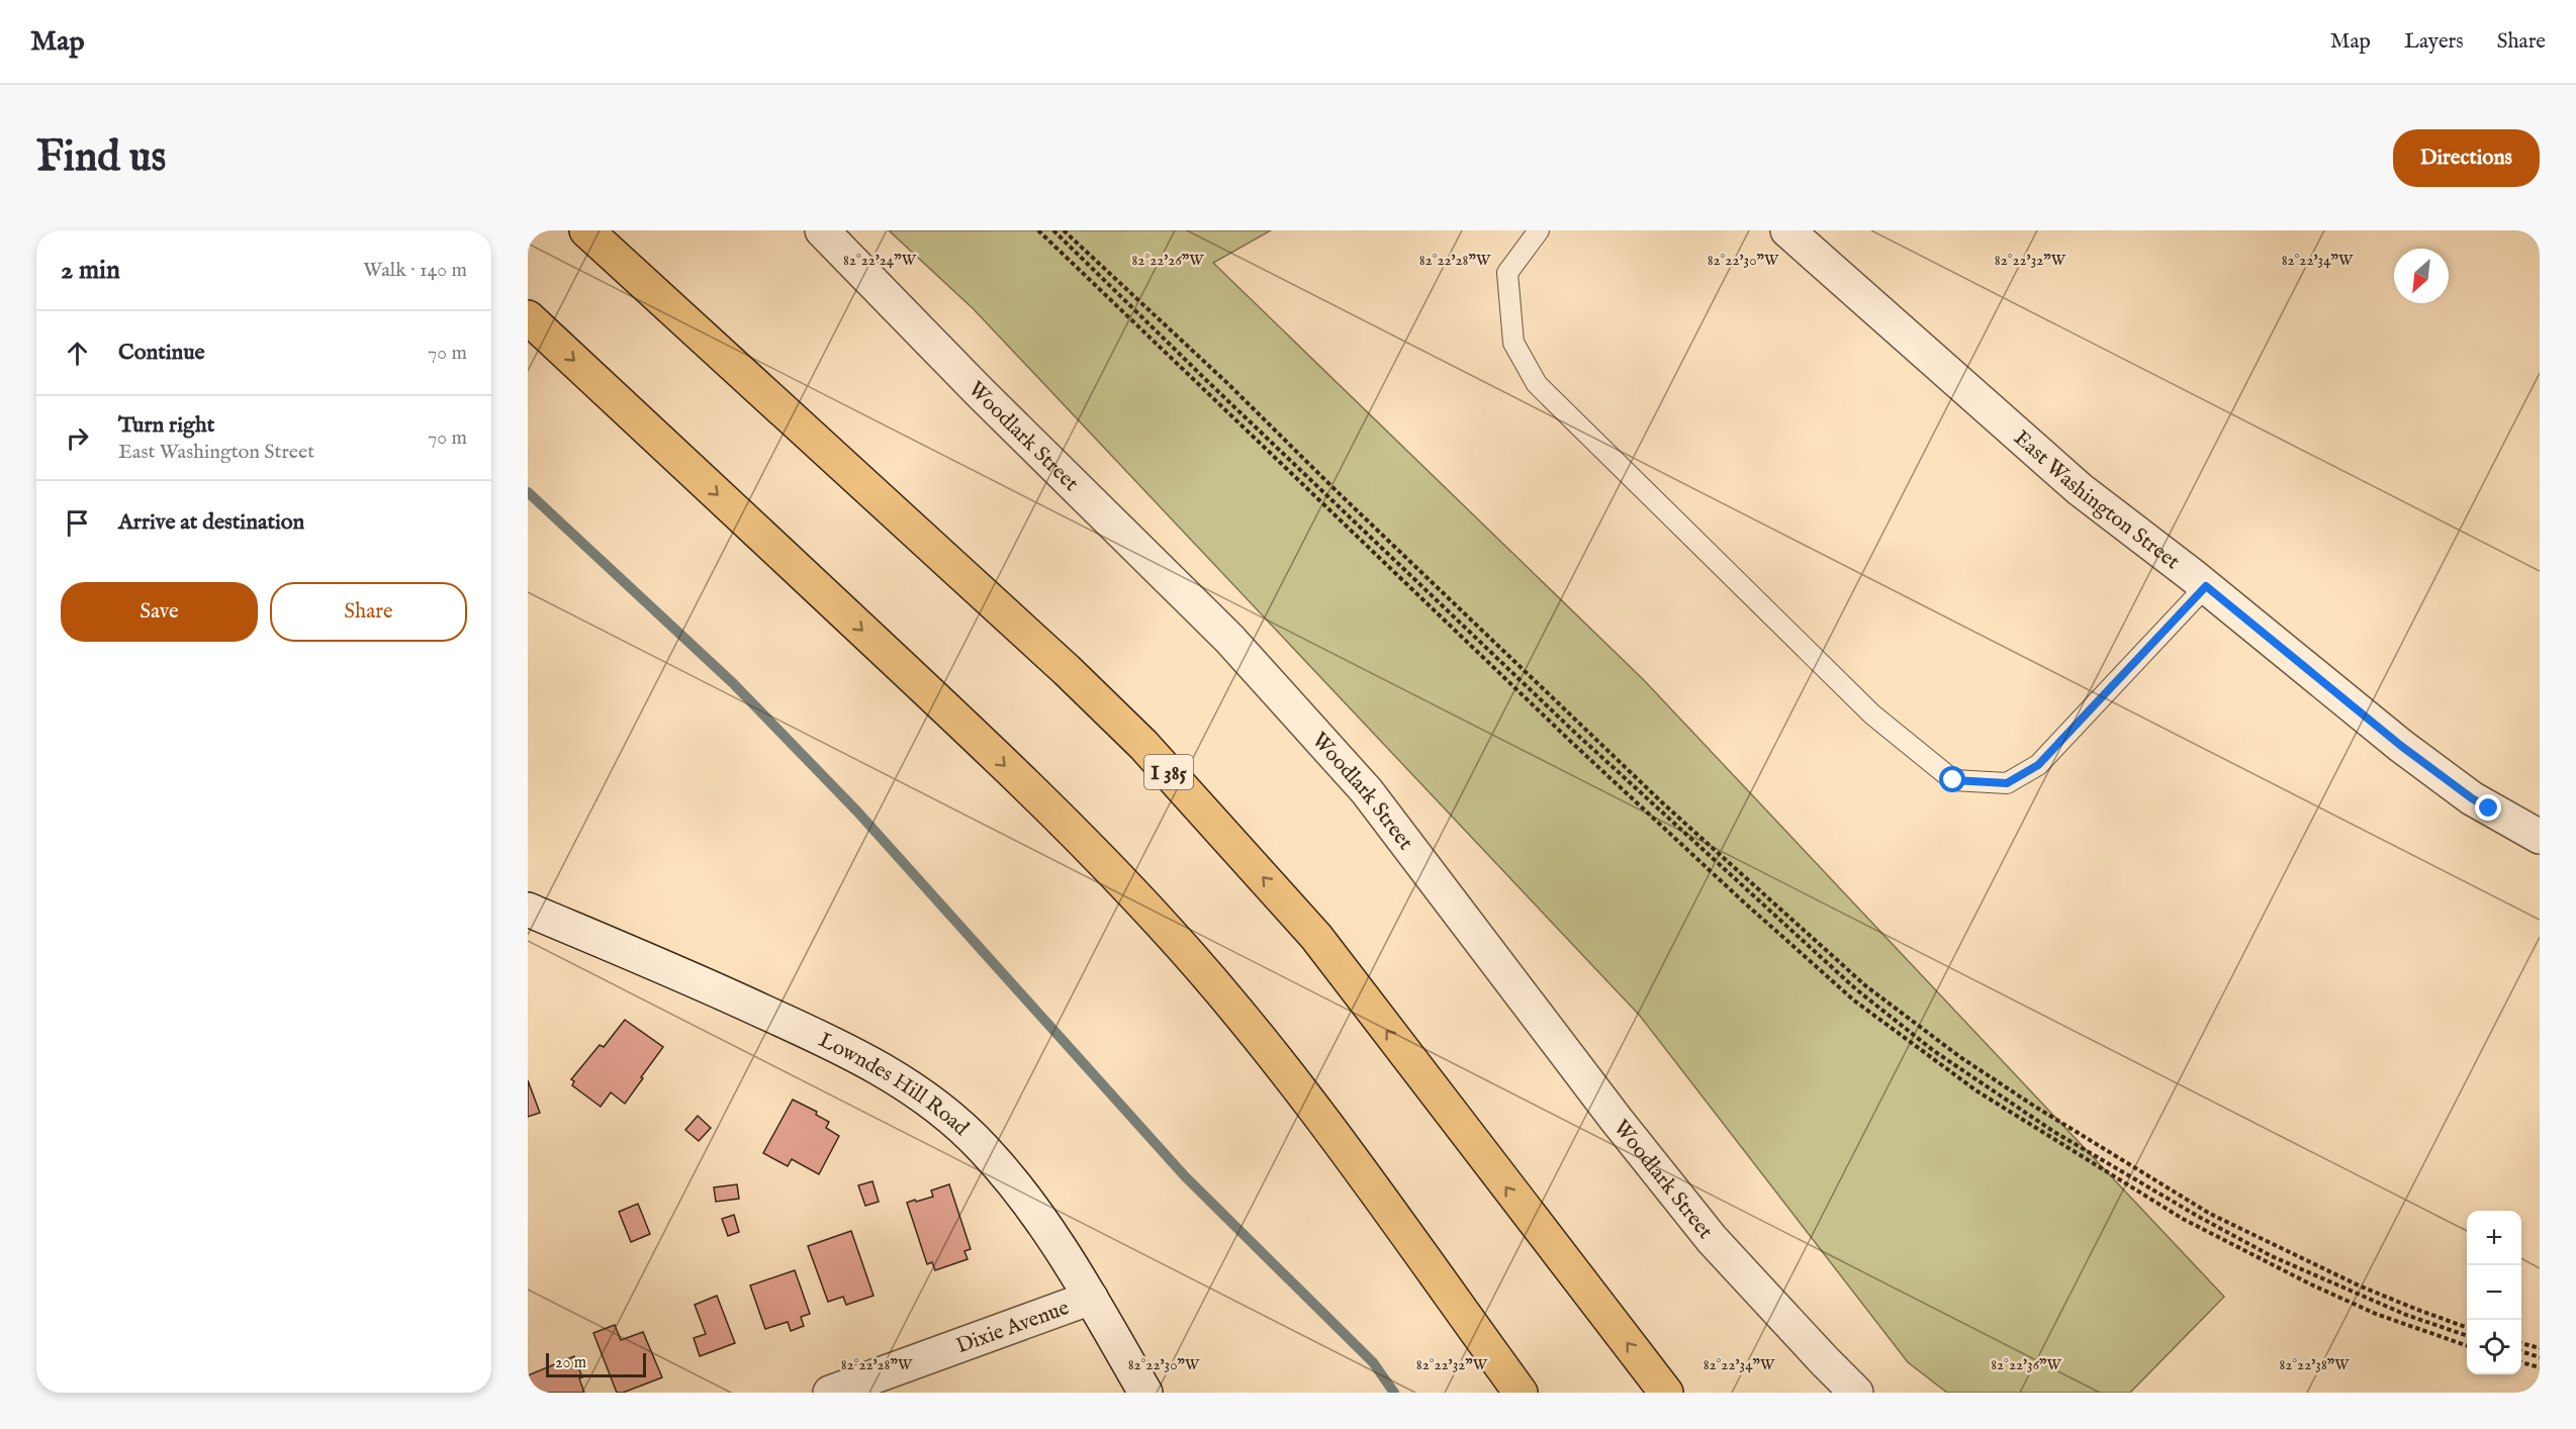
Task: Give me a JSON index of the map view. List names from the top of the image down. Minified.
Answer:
{"streets":{"highway":["I 385"],"street":["Woodlark Street","East Washington Street","Lowndes Hill Road","Dixie Avenue"]},"crossings":[["Lowndes Hill Road","Dixie Avenue"]],"scale_bar":"20 m","north":"bottom left","page":{"header":"Map","nav":["Map","Layers","Share"],"buttons":["Directions",["Save","Share"]],"title":"Find us","heading":["2 min","Walk · 140 m"],"list":[["Continue","70 m"],["Turn right","East Washington Street","70 m"],"Arrive at destination"],"map_buttons":["+","−"],"scale":"20 m"},"coordinates":["82°22'24\"W","82°22'26\"W","82°22'28\"W","82°22'30\"W","82°22'32\"W","82°22'34\"W","82°22'36\"W","82°22'38\"W"]}
